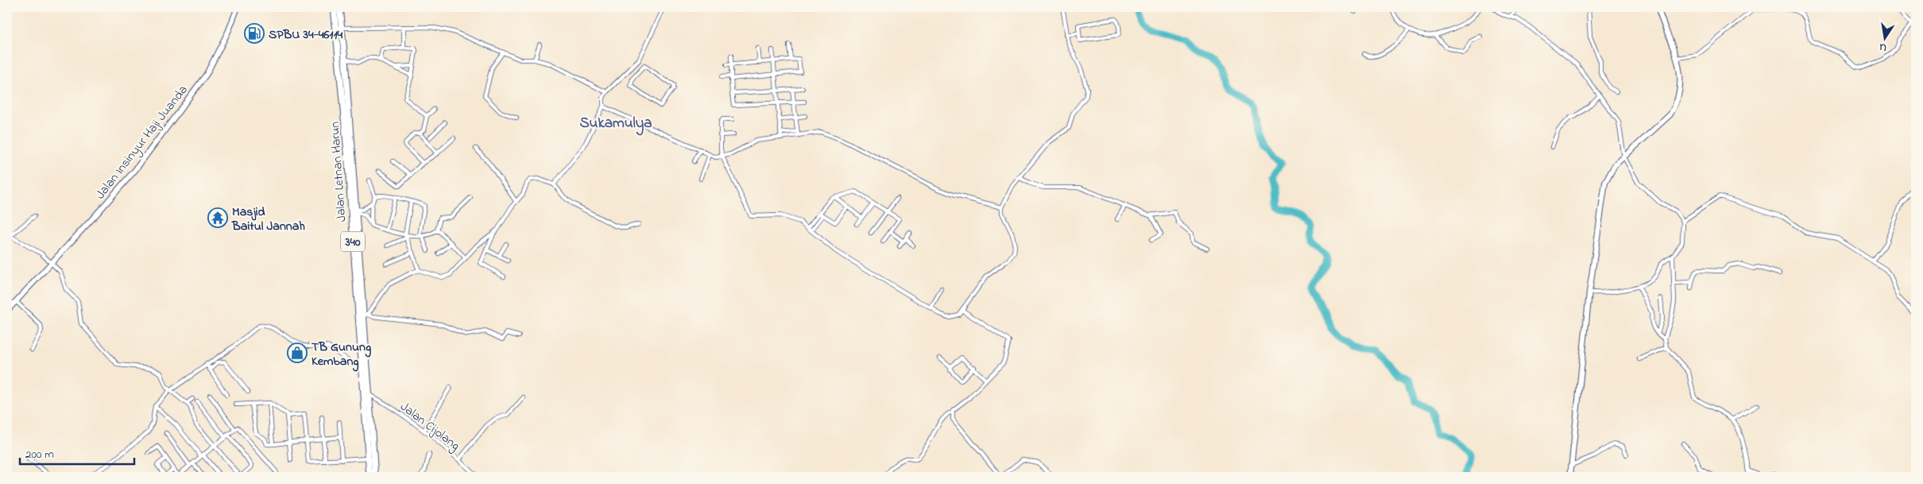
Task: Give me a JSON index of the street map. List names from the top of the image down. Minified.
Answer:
{"streets":{"main road":["Jalan Letnan Harun","340"],"street":["Jalan Insinyur Haji Juanda","Jalan Cijolang"]},"crossings":[["Jalan Letnan Harun","Jalan Cijolang"]],"districts":["Sukamulya"],"places":{"fuel station":["SPBU 34-46114"],"temple":["Masjid Baitul Jannah"],"shop":["TB Gunung Kembang"]},"scale_bar":"200 m","north":"bottom"}
